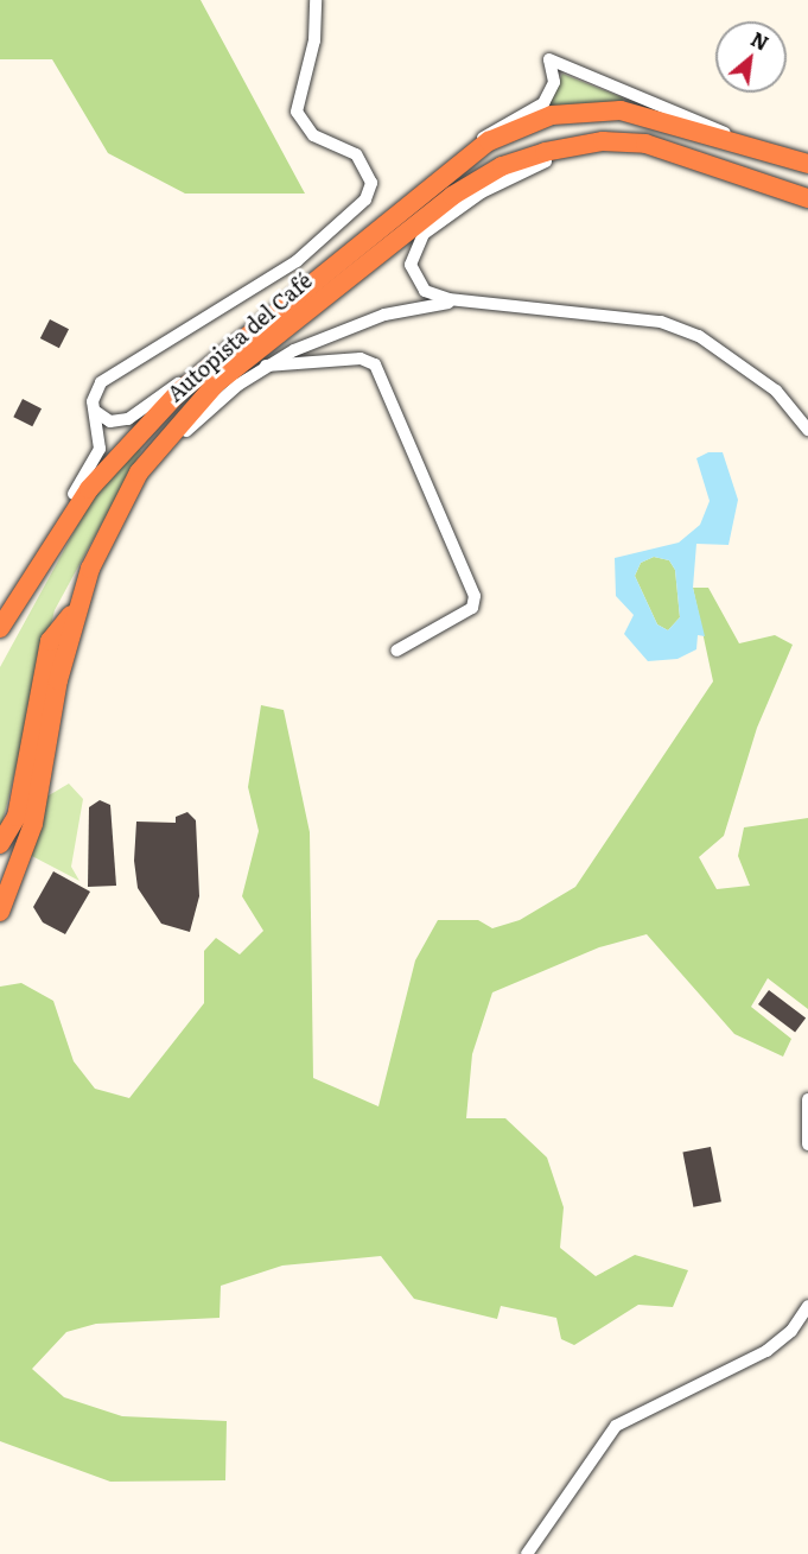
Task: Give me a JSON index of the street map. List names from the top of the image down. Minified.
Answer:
{"streets":{"highway":["Autopista del Café"]},"north":"top right"}
